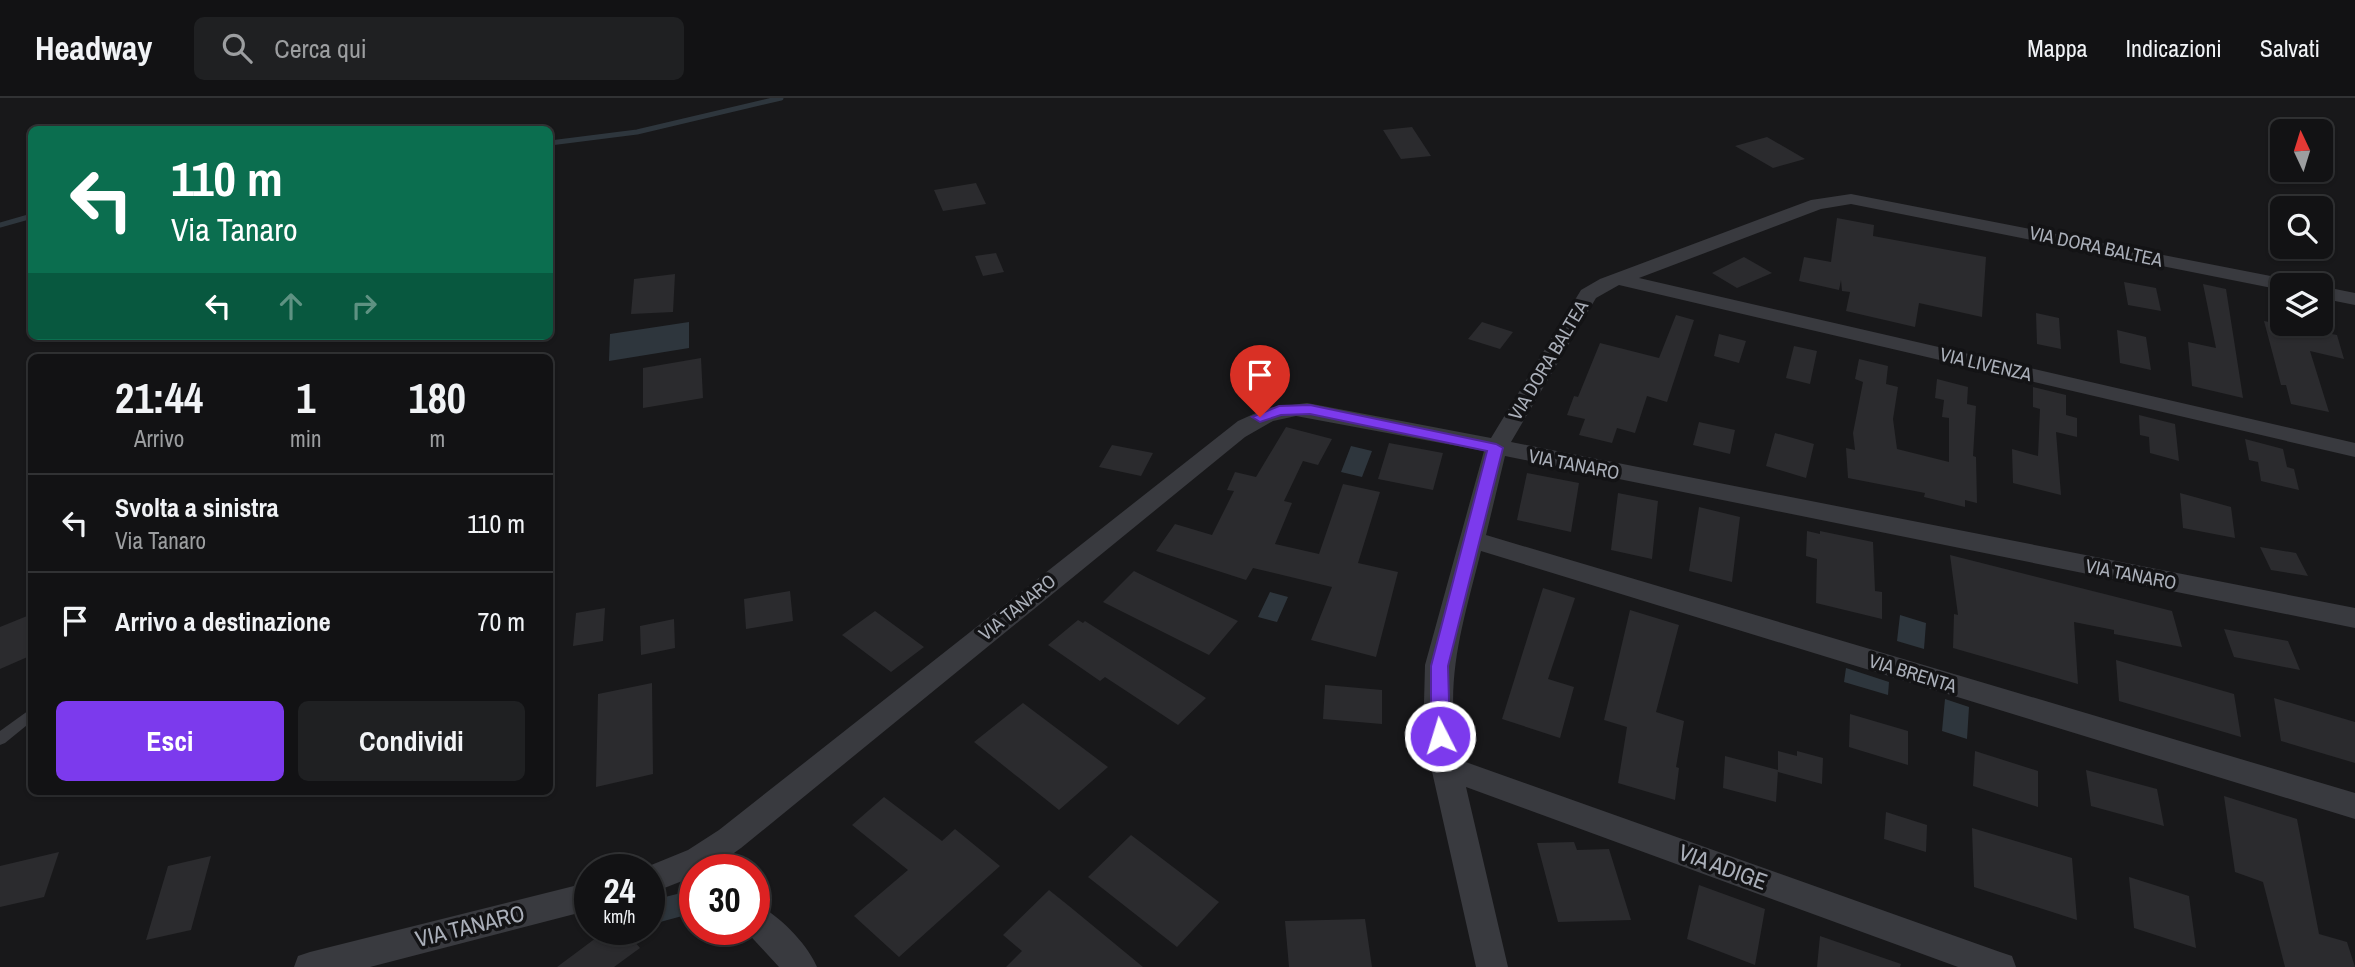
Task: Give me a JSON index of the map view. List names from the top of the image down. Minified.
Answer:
{"streets":{"street":["VIA DORA BALTEA","VIA LIVENZA","VIA TANARO","VIA BRENTA","VIA ADIGE"]},"crossings":[["VIA DORA BALTEA","VIA LIVENZA"],["VIA DORA BALTEA","VIA TANARO"],["VIA DORA BALTEA","VIA BRENTA"],["VIA DORA BALTEA","VIA ADIGE"]],"north":"top","page":{"header":"Headway","search":"Cerca qui","nav":["Mappa","Indicazioni","Salvati"],"turn":["110 m","Via Tanaro"],"eta":["21:44","Arrivo","1","min","180","m"],"list":[{"name":"Svolta a sinistra","note":"Via Tanaro","value":"110 m"},{"name":"Arrivo a destinazione","value":"70 m"}],"buttons":["Esci","Condividi"],"speed":"24 km/h","limit":"30"}}
